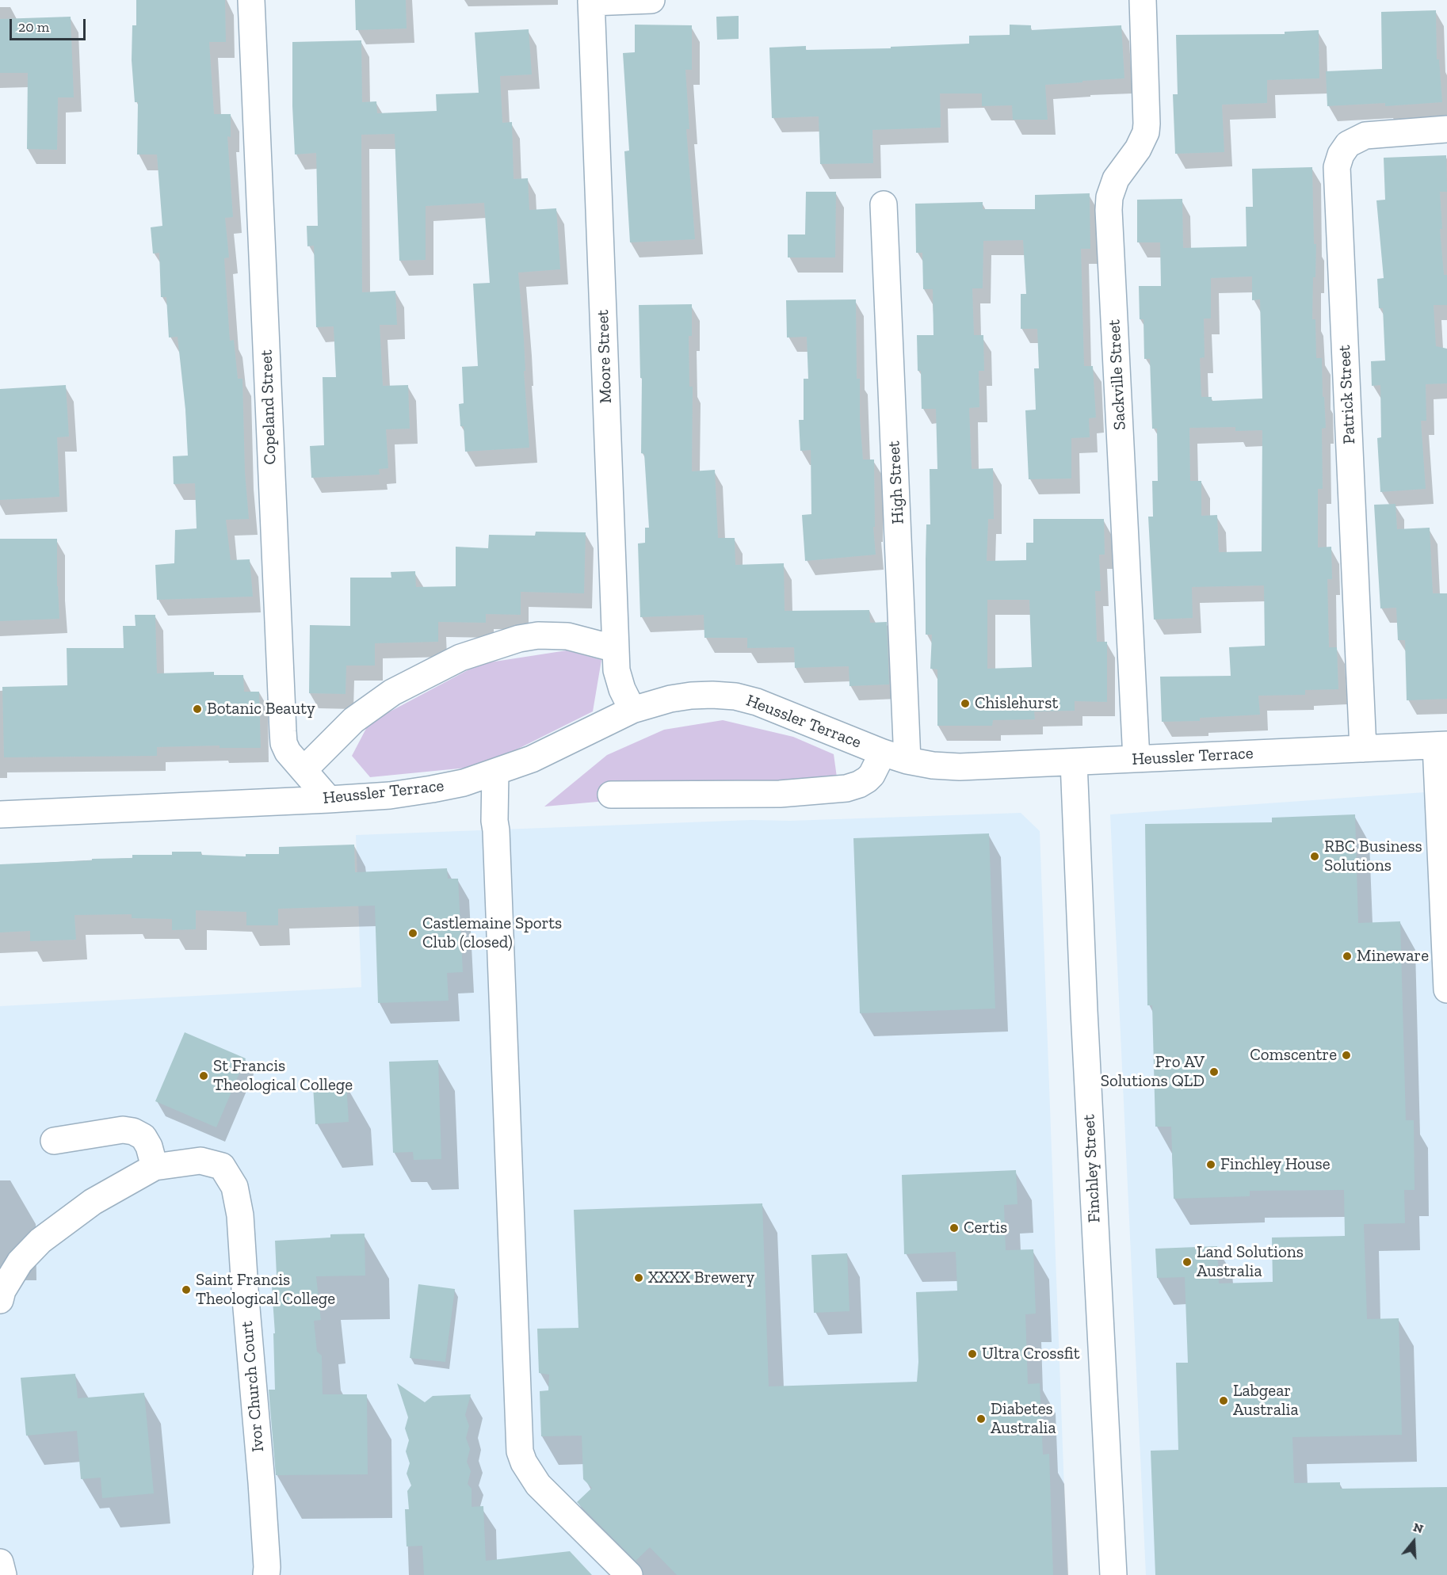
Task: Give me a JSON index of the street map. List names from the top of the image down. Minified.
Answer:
{"streets":{"street":["Moore Street","Sackville Street","Patrick Street","Copeland Street","High Street","Heussler Terrace","Finchley Street","Ivor Church Court"]},"crossings":[["Moore Street","Heussler Terrace"],["Sackville Street","Heussler Terrace"],["Patrick Street","Heussler Terrace"],["Copeland Street","Heussler Terrace"],["High Street","Heussler Terrace"],["Heussler Terrace","Finchley Street"]],"places":["Chislehurst","Botanic Beauty","RBC Business Solutions","Castlemaine Sports Club (closed)","Mineware","Comscentre","Pro AV Solutions QLD","St Francis Theological College","Finchley House","Certis","Land Solutions Australia","XXXX Brewery","Saint Francis Theological College","Ultra Crossfit","Labgear Australia","Diabetes Australia"],"scale_bar":"20 m","north":"top"}
